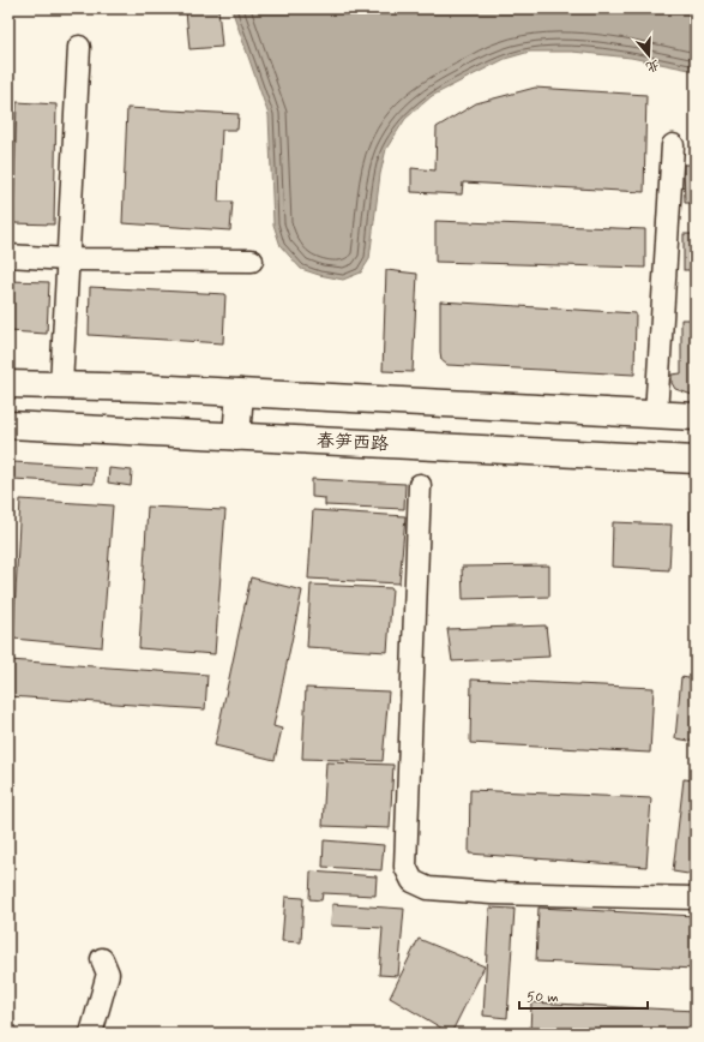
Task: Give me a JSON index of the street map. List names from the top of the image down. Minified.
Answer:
{"streets":{"main road":["春笋西路"]},"scale_bar":"50 m","north":"bottom"}
